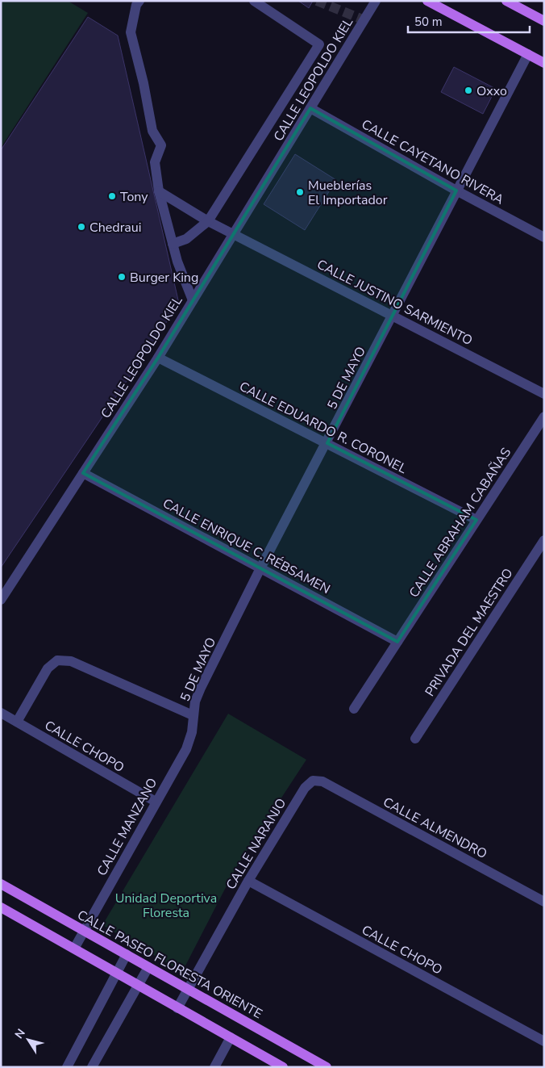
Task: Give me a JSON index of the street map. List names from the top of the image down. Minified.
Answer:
{"streets":{"main road":["CALLE PASEO FLORESTA ORIENTE"],"street":["CALLE LEOPOLDO KIEL","CALLE CAYETANO RIVERA","CALLE JUSTINO SARMIENTO","5 DE MAYO","CALLE EDUARDO R. CORONEL","CALLE ABRAHAM CABAÑAS","CALLE ENRIQUE C. RÉBSAMEN","PRIVADA DEL MAESTRO","CALLE CHOPO","CALLE MANZANO","CALLE ALMENDRO","CALLE NARANJO"]},"crossings":[["CALLE LEOPOLDO KIEL","CALLE CAYETANO RIVERA"],["CALLE LEOPOLDO KIEL","CALLE JUSTINO SARMIENTO"],["CALLE LEOPOLDO KIEL","CALLE EDUARDO R. CORONEL"],["CALLE LEOPOLDO KIEL","CALLE ENRIQUE C. RÉBSAMEN"],["CALLE CAYETANO RIVERA","5 DE MAYO"],["CALLE JUSTINO SARMIENTO","5 DE MAYO"],["5 DE MAYO","CALLE EDUARDO R. CORONEL"],["5 DE MAYO","CALLE ENRIQUE C. RÉBSAMEN"],["5 DE MAYO","CALLE MANZANO"],["CALLE EDUARDO R. CORONEL","CALLE ABRAHAM CABAÑAS"],["CALLE ABRAHAM CABAÑAS","CALLE ENRIQUE C. RÉBSAMEN"],["CALLE CHOPO","CALLE MANZANO"],["CALLE CHOPO","CALLE NARANJO"],["CALLE MANZANO","CALLE PASEO FLORESTA ORIENTE"],["CALLE ALMENDRO","CALLE NARANJO"],["CALLE NARANJO","CALLE PASEO FLORESTA ORIENTE"]],"parks":["Unidad Deportiva Floresta"],"places":["Oxxo","Mueblerías El Importador","Tony","Chedraui","Burger King"],"scale_bar":"50 m","north":"top left"}
